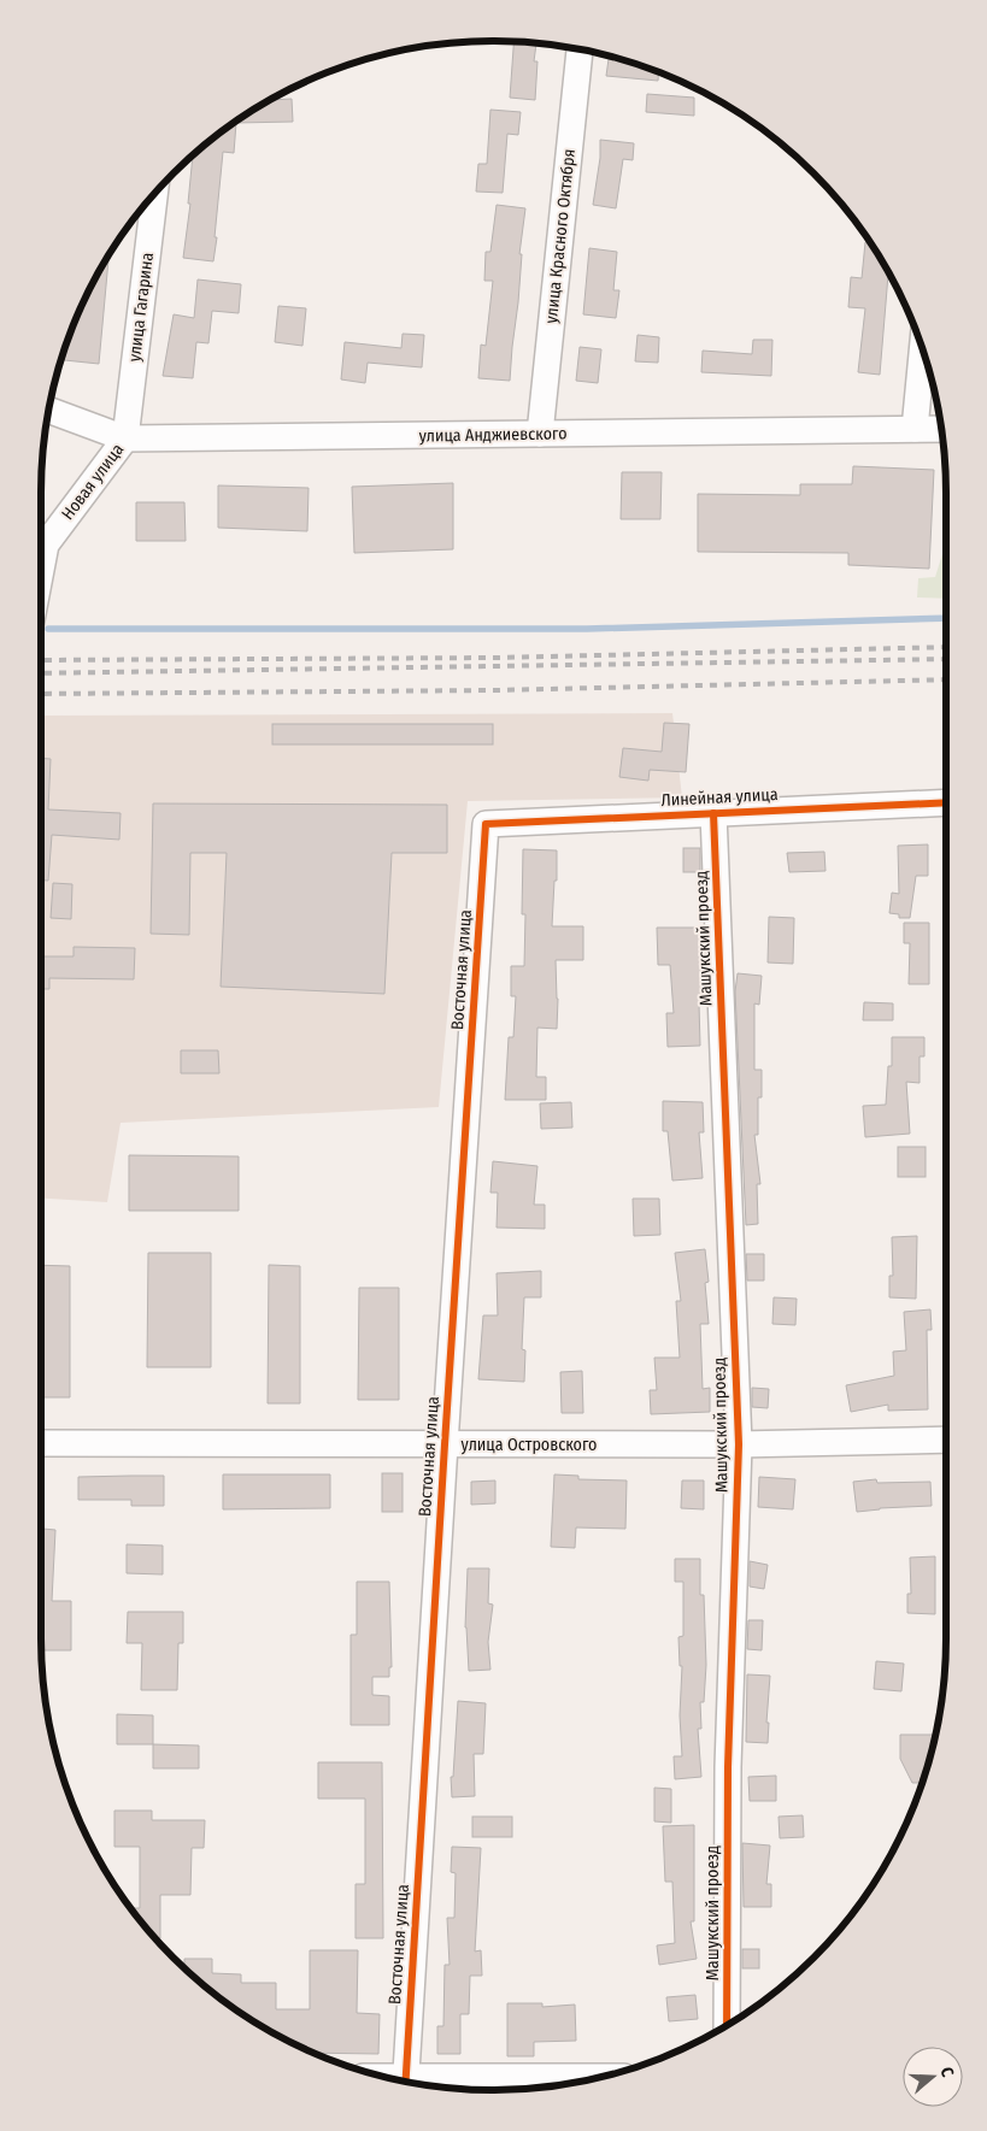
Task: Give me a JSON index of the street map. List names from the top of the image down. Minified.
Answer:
{"streets":{"street":["улица Красного Октября","улица Гагарина","улица Анджиевского","Новая улица","Линейная улица","Машукский проезд","Восточная улица","улица Островского"]},"crossings":[["улица Красного Октября","улица Анджиевского"],["улица Гагарина","улица Анджиевского"],["улица Гагарина","Новая улица"],["улица Анджиевского","Новая улица"],["Линейная улица","Машукский проезд"],["Линейная улица","Восточная улица"],["Машукский проезд","улица Островского"],["Восточная улица","улица Островского"]],"north":"right"}
